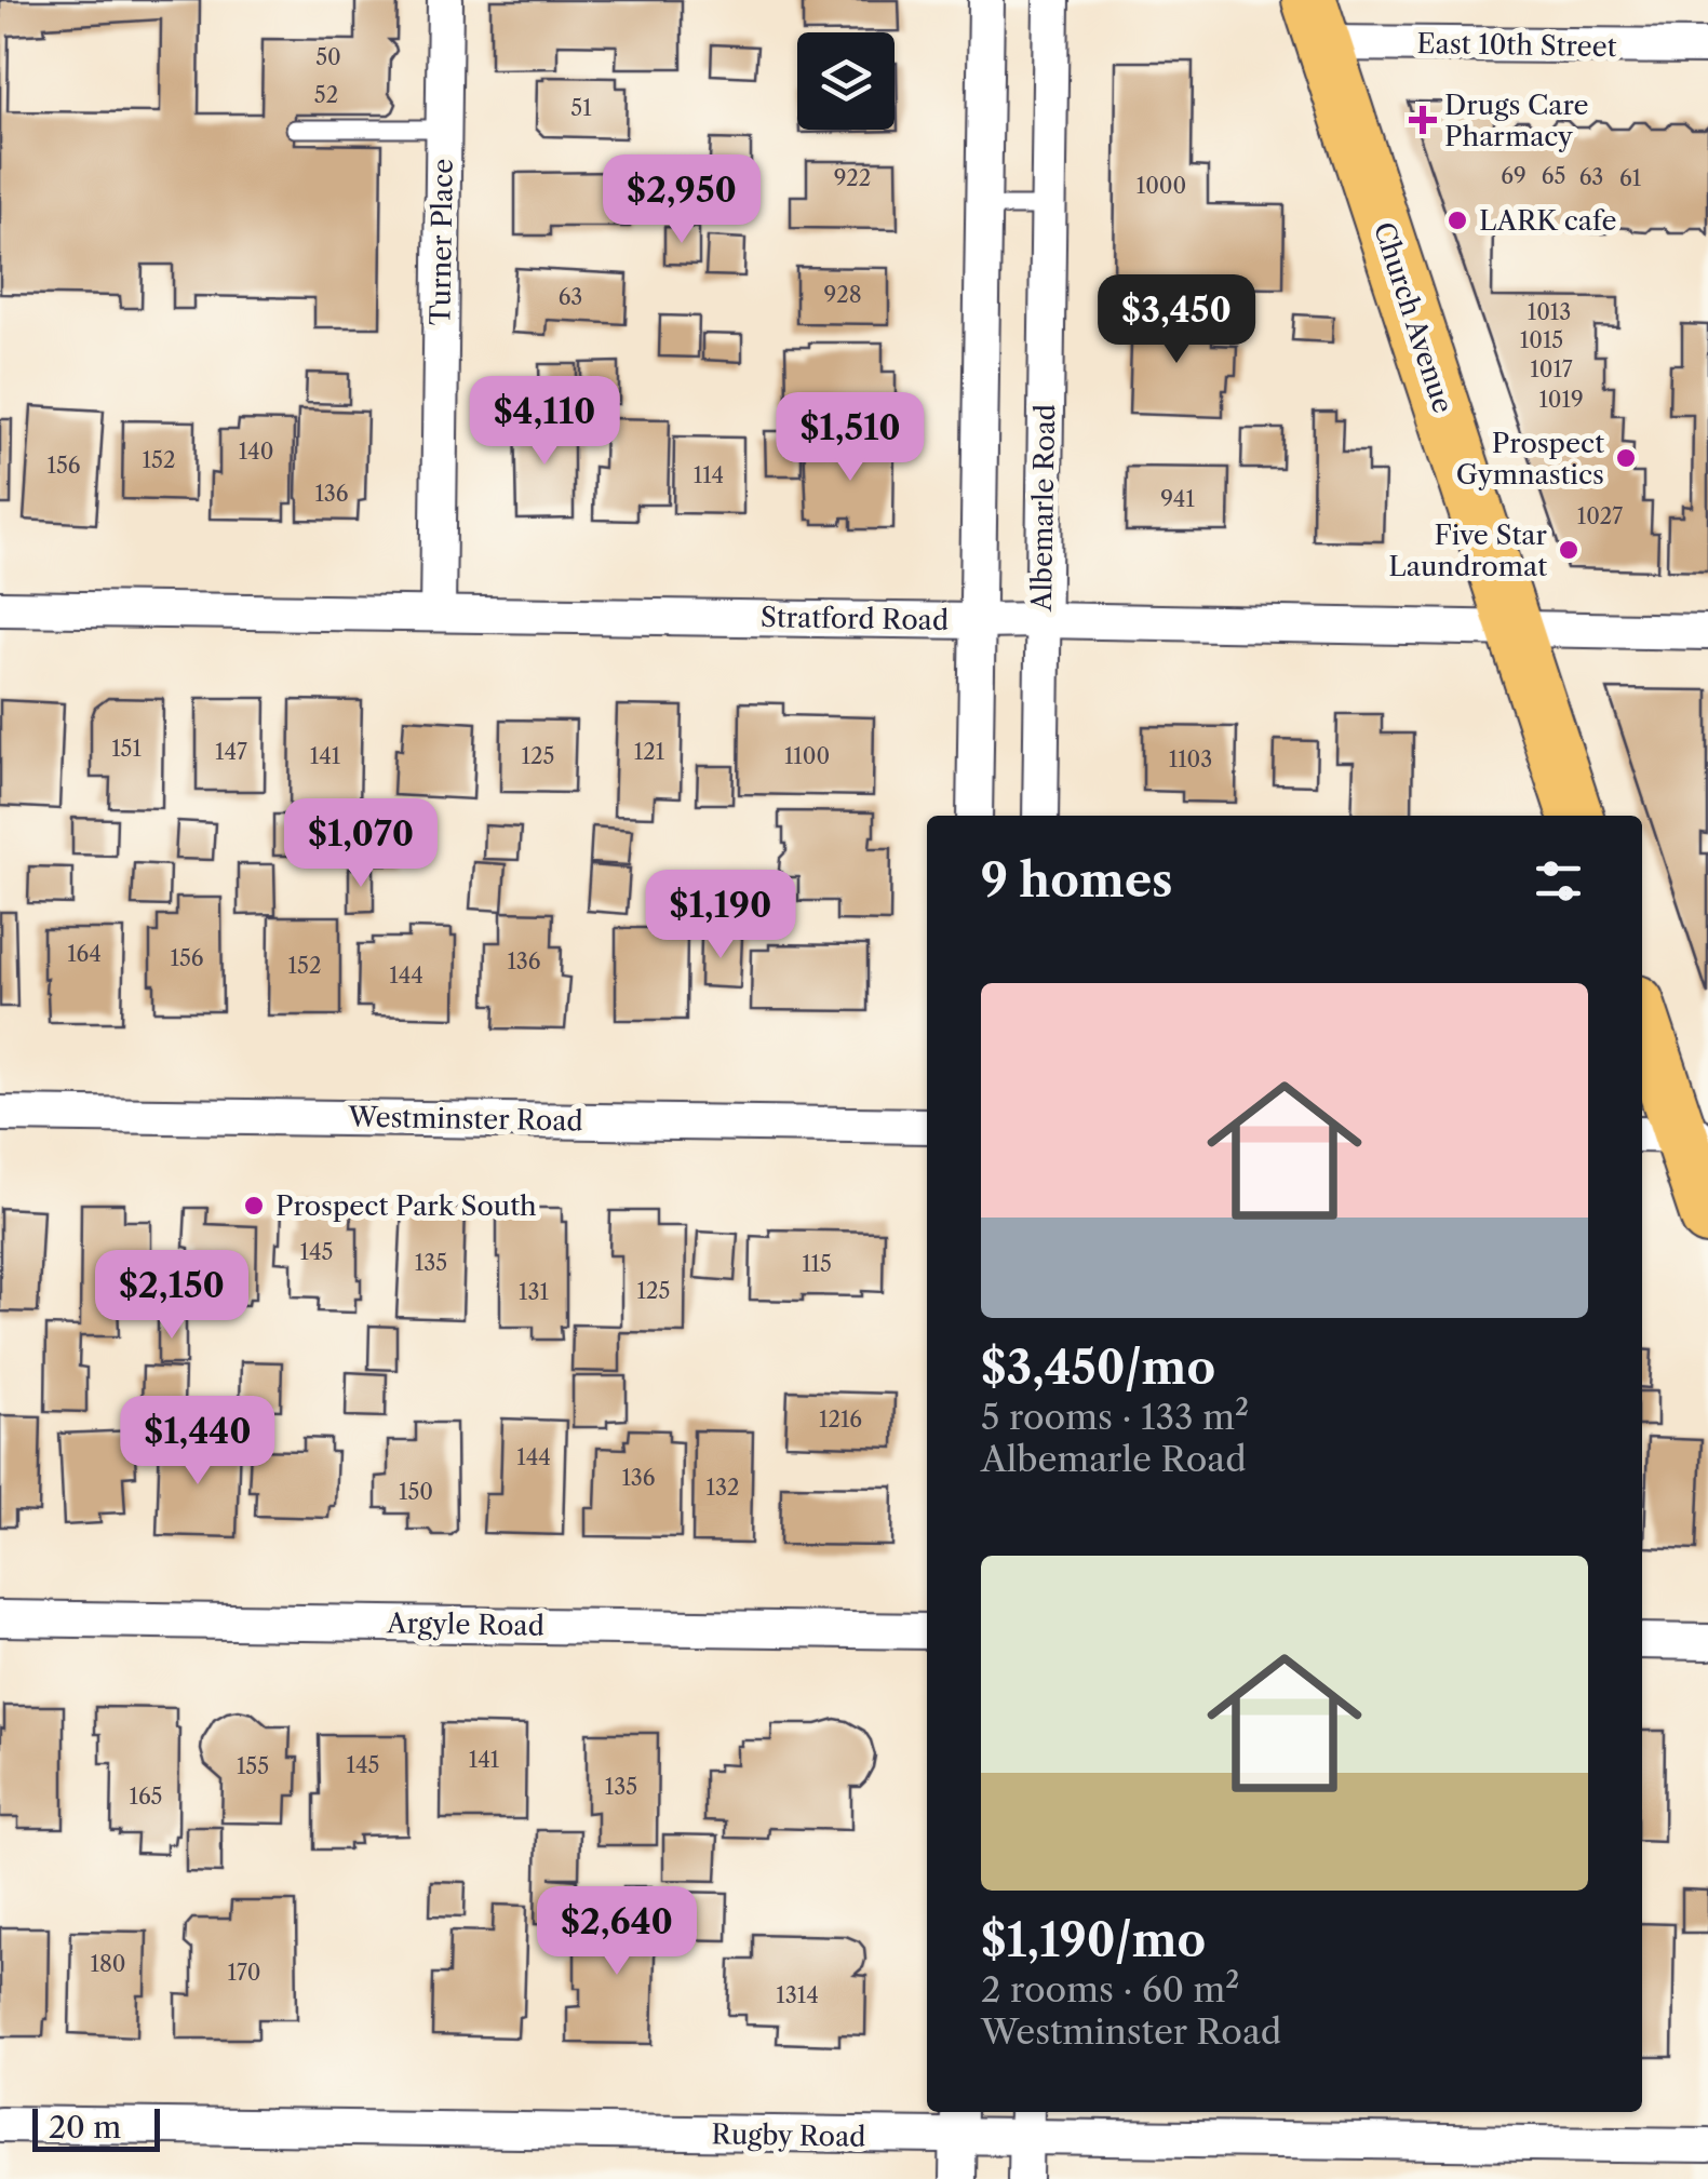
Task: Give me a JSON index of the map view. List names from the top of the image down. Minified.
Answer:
{"streets":{"main road":["Church Avenue"],"street":["East 10th Street","Turner Place","Albemarle Road","Stratford Road","Westminster Road","Argyle Road","Rugby Road"]},"crossings":[["East 10th Street","Church Avenue"],["Turner Place","Stratford Road"],["Church Avenue","Stratford Road"],["Albemarle Road","Stratford Road"]],"places":{"health":["Drugs Care Pharmacy"],"other":["LARK cafe","Prospect Gymnastics","Five Star Laundromat","Prospect Park South"]},"house_numbers":["50","52","51","69","65","63","922","61","1000","928","63","1013","1015","1017","1019","140","152","156","114","136","941","1027","151","147","121","141","125","1100","1103","164","156","136","152","144","145","135","115","125","131","1216","144","136","132","150","141","145","155","135","165","180","170","1314"],"scale_bar":"20 m","page":{"price":["$2,950","$3,450","$4,110","$1,510","$1,070","$1,190","$2,150","$1,440","$2,640"],"heading":"9 homes","list":[{"name":"$3,450/mo","note":"5 rooms · 133 m² · Albemarle Road"},{"name":"$1,190/mo","note":"2 rooms · 60 m² · Westminster Road"}],"scale":"20 m"}}
